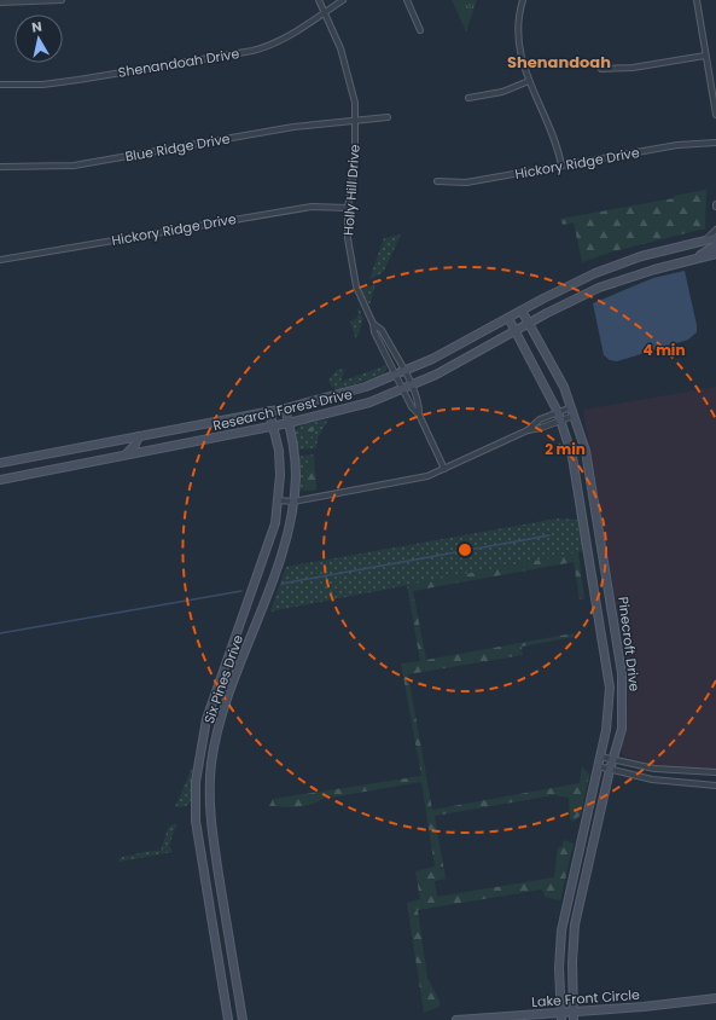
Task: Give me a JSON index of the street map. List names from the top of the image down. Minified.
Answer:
{"streets":{"street":["Shenandoah Drive","Blue Ridge Drive","Hickory Ridge Drive","Holly Hill Drive","Research Forest Drive","Pinecroft Drive","Six Pines Drive","Lake Front Circle"]},"crossings":[["Shenandoah Drive","Holly Hill Drive"],["Blue Ridge Drive","Holly Hill Drive"],["Hickory Ridge Drive","Holly Hill Drive"],["Holly Hill Drive","Research Forest Drive"],["Research Forest Drive","Pinecroft Drive"],["Research Forest Drive","Six Pines Drive"],["Pinecroft Drive","Lake Front Circle"]],"districts":["Shenandoah"],"north":"top","rings":["4 min","2 min"]}
